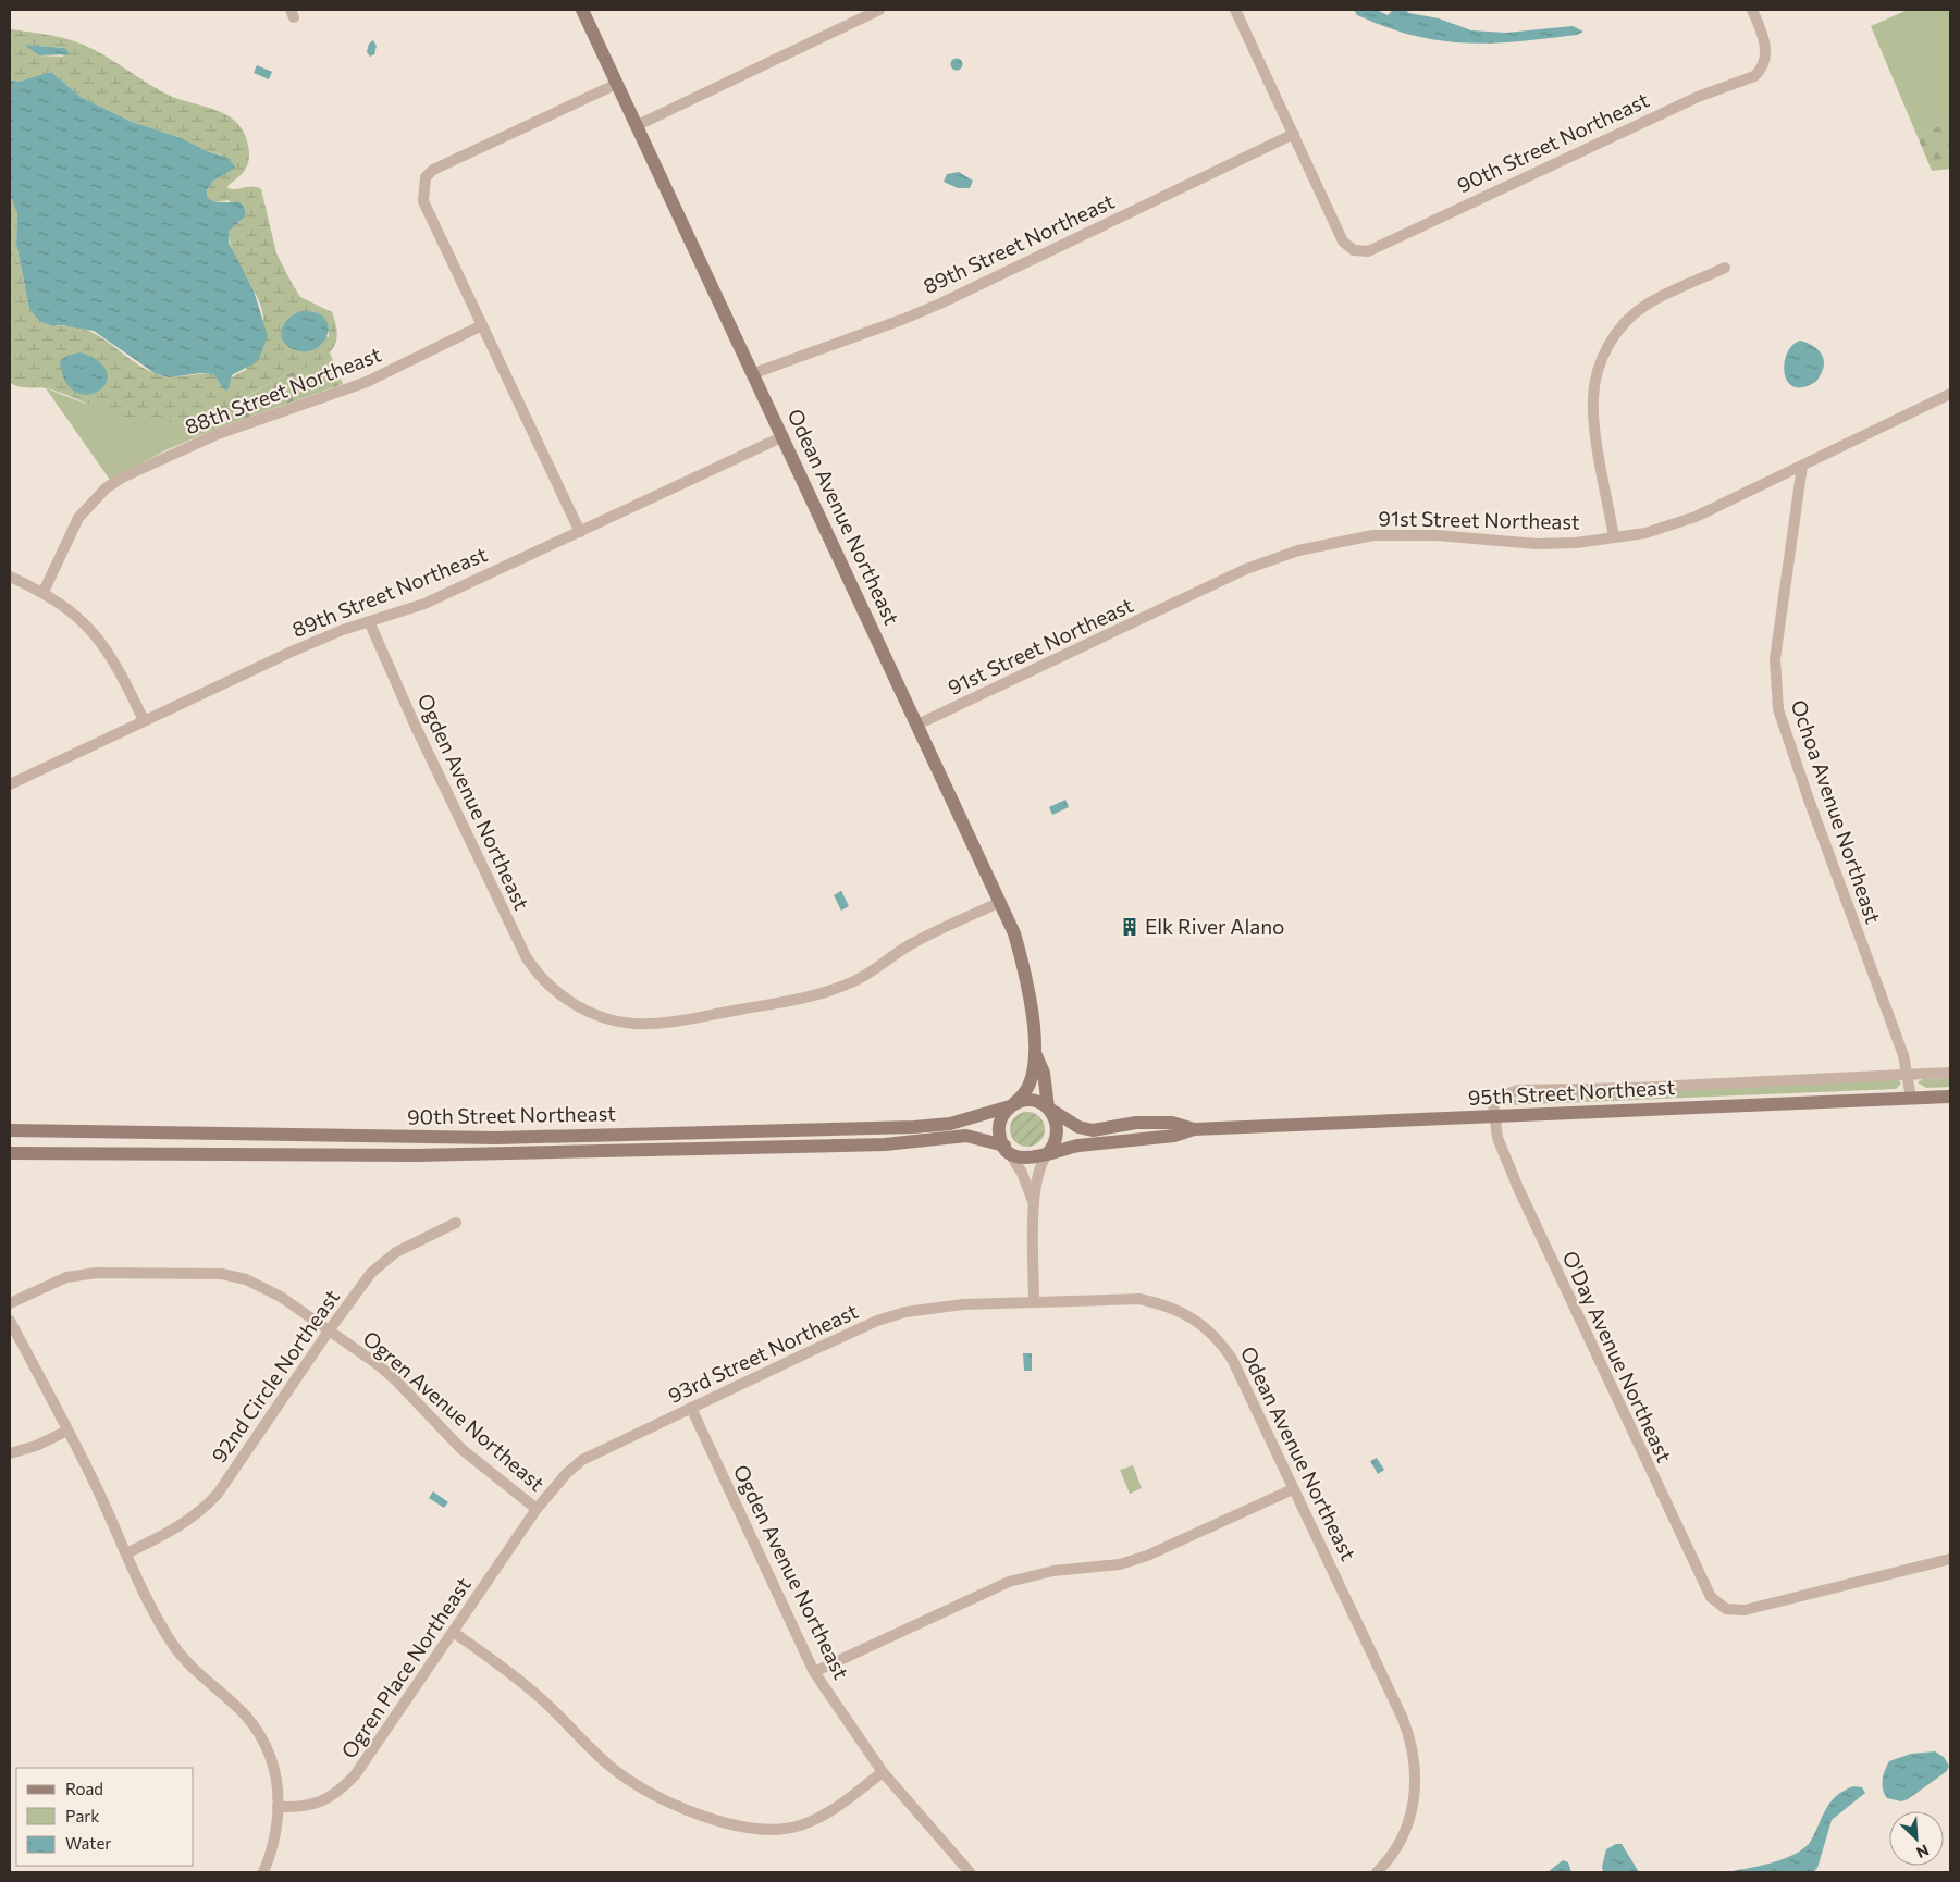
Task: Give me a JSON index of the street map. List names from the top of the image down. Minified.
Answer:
{"streets":{"main road":["90th Street Northeast","Odean Avenue Northeast","95th Street Northeast"],"street":["89th Street Northeast","88th Street Northeast","91st Street Northeast","Ogden Avenue Northeast","Ochoa Avenue Northeast","93rd Street Northeast","O'Day Avenue Northeast","92nd Circle Northeast","Ogren Avenue Northeast","Ogren Place Northeast"]},"crossings":[["90th Street Northeast","89th Street Northeast"],["90th Street Northeast","Odean Avenue Northeast"],["89th Street Northeast","Odean Avenue Northeast"],["89th Street Northeast","Ogden Avenue Northeast"],["Odean Avenue Northeast","91st Street Northeast"],["Odean Avenue Northeast","Ogden Avenue Northeast"],["Odean Avenue Northeast","93rd Street Northeast"],["91st Street Northeast","Ochoa Avenue Northeast"],["Ogden Avenue Northeast","93rd Street Northeast"],["Ochoa Avenue Northeast","95th Street Northeast"],["95th Street Northeast","O'Day Avenue Northeast"],["93rd Street Northeast","Ogren Avenue Northeast"],["93rd Street Northeast","Ogren Place Northeast"],["92nd Circle Northeast","Ogren Avenue Northeast"],["Ogren Avenue Northeast","Ogren Place Northeast"]],"places":{"building":["Elk River Alano"]},"legend":["Road","Park","Water"],"north":"bottom right"}
